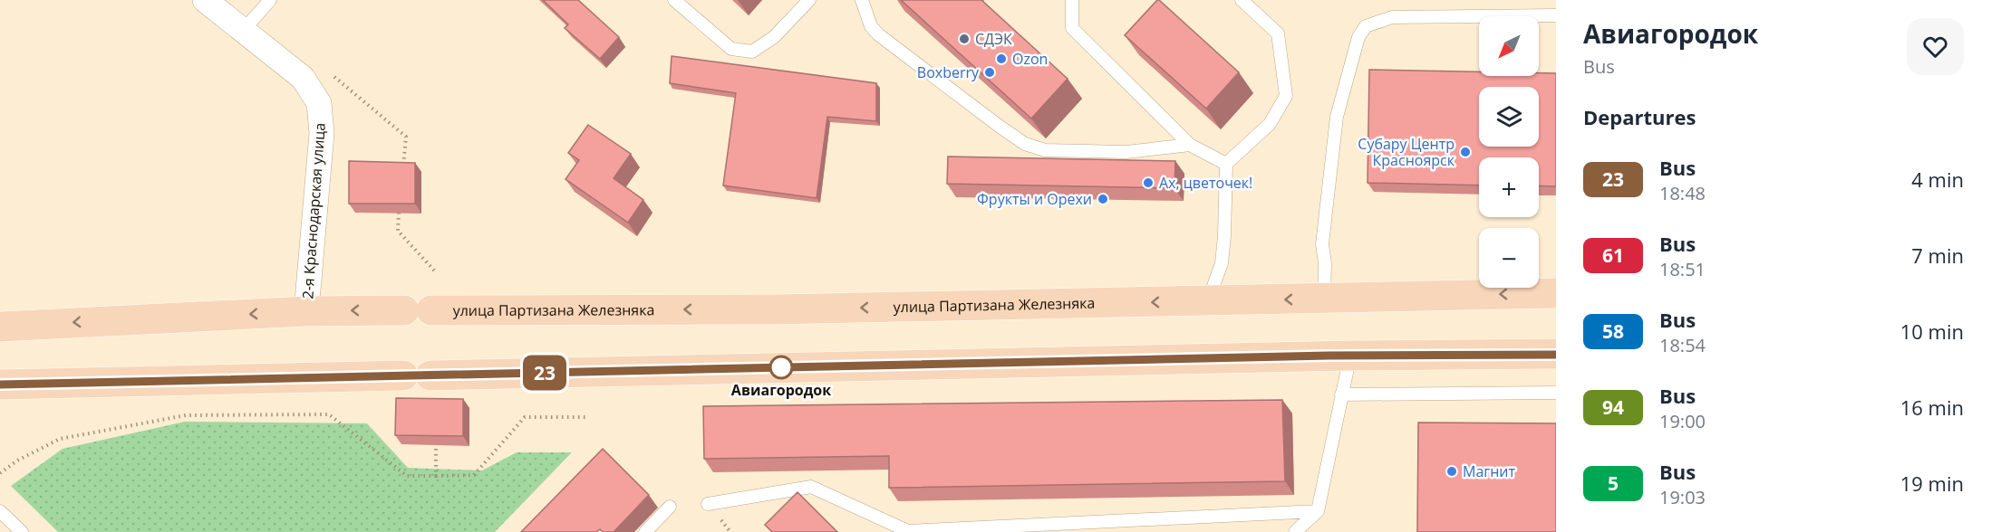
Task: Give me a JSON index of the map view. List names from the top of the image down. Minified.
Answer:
{"streets":{"main road":["улица Партизана Железняка"],"street":["2-я Краснодарская улица"]},"crossings":[["2-я Краснодарская улица","улица Партизана Железняка"]],"places":["СДЭК","Ozon","Boxberry","Субару Центр Красноярск","Ах, цветочек!","Фрукты и Орехи","Авиагородок","Магнит"],"lines":["bus line 23"],"north":"bottom left","page":{"on_map":"23","heading":[["Авиагородок","Bus"],"Departures"],"map_buttons":["+","−"],"list":[{"mark":"23","name":"Bus","note":"18:48","value":"4 min"},{"mark":"61","name":"Bus","note":"18:51","value":"7 min"},{"mark":"58","name":"Bus","note":"18:54","value":"10 min"},{"mark":"94","name":"Bus","note":"19:00","value":"16 min"},{"mark":"5","name":"Bus","note":"19:03","value":"19 min"}]}}
